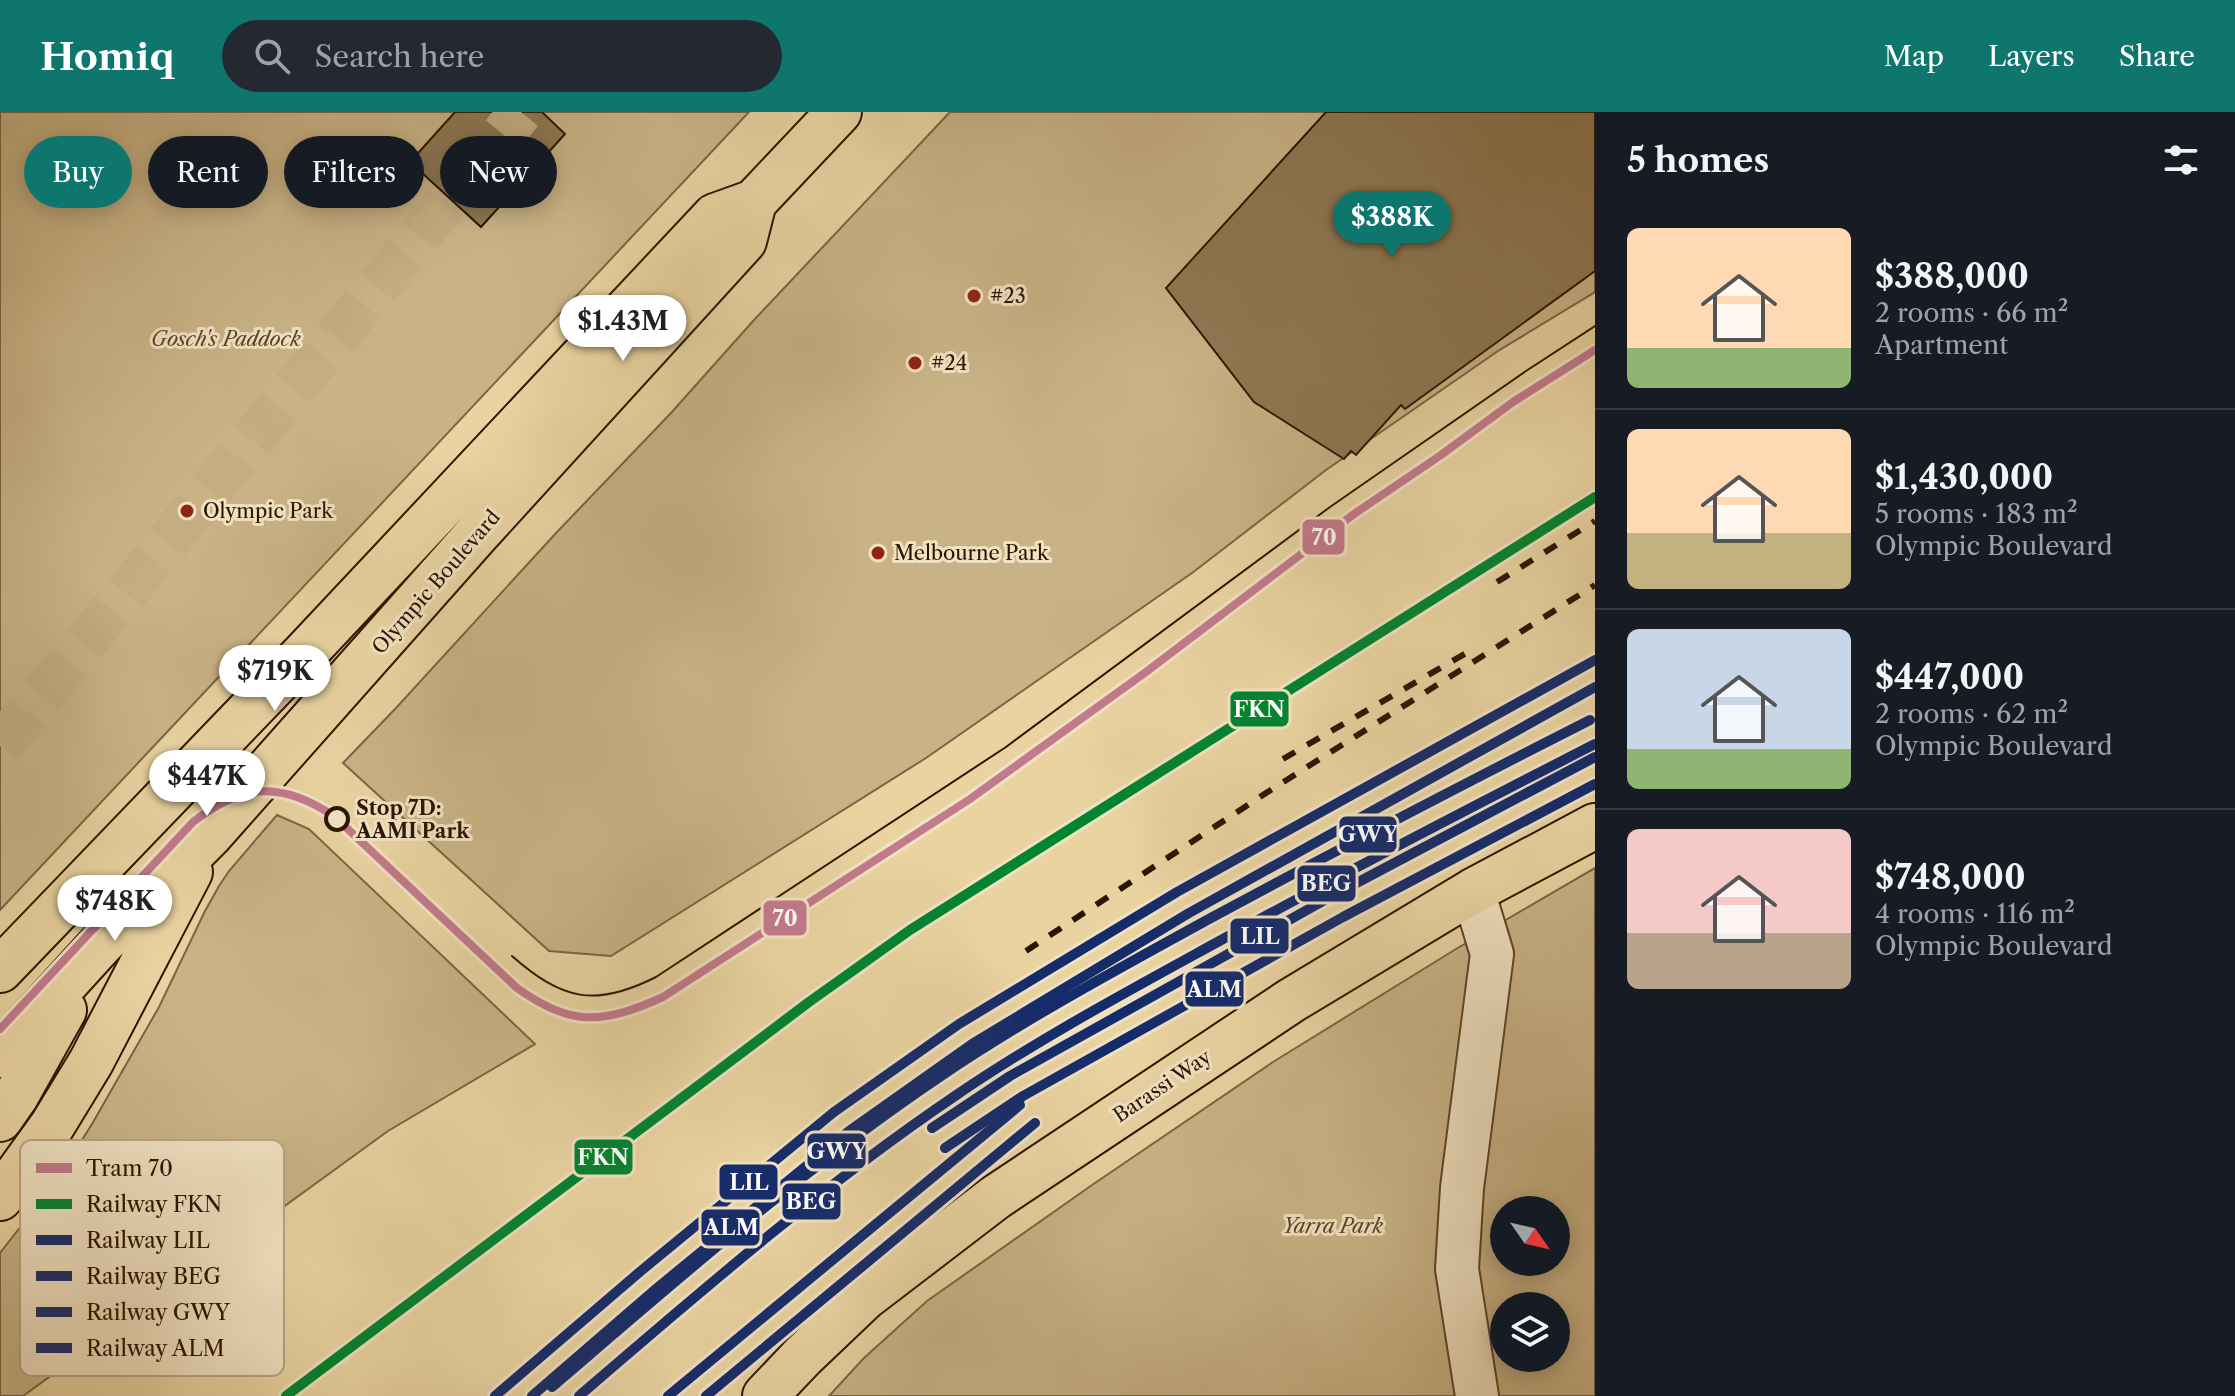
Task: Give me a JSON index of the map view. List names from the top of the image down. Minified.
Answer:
{"streets":{"main road":["Olympic Boulevard","Barassi Way"]},"parks":["Gosch's Paddock","Yarra Park"],"places":["#23","#24","Olympic Park","Melbourne Park","Stop 7D: AAMI Park"],"lines":["tram line 70","rail line FKN","rail line LIL","rail line ALM","rail line GWY","rail line BEG"],"legend":["Tram 70","Railway FKN","Railway LIL","Railway BEG","Railway GWY","Railway ALM"],"north":"bottom right","page":{"header":"Homiq","search":"Search here","nav":["Map","Layers","Share"],"heading":"5 homes","chip":["Buy","Rent","Filters","New"],"price":["$388K","$1.43M","$719K","$447K","$748K"],"list":[{"name":"$388,000","note":"2 rooms · 66 m² · Apartment"},{"name":"$1,430,000","note":"5 rooms · 183 m² · Olympic Boulevard"},{"name":"$447,000","note":"2 rooms · 62 m² · Olympic Boulevard"},{"name":"$748,000","note":"4 rooms · 116 m² · Olympic Boulevard"}]}}
